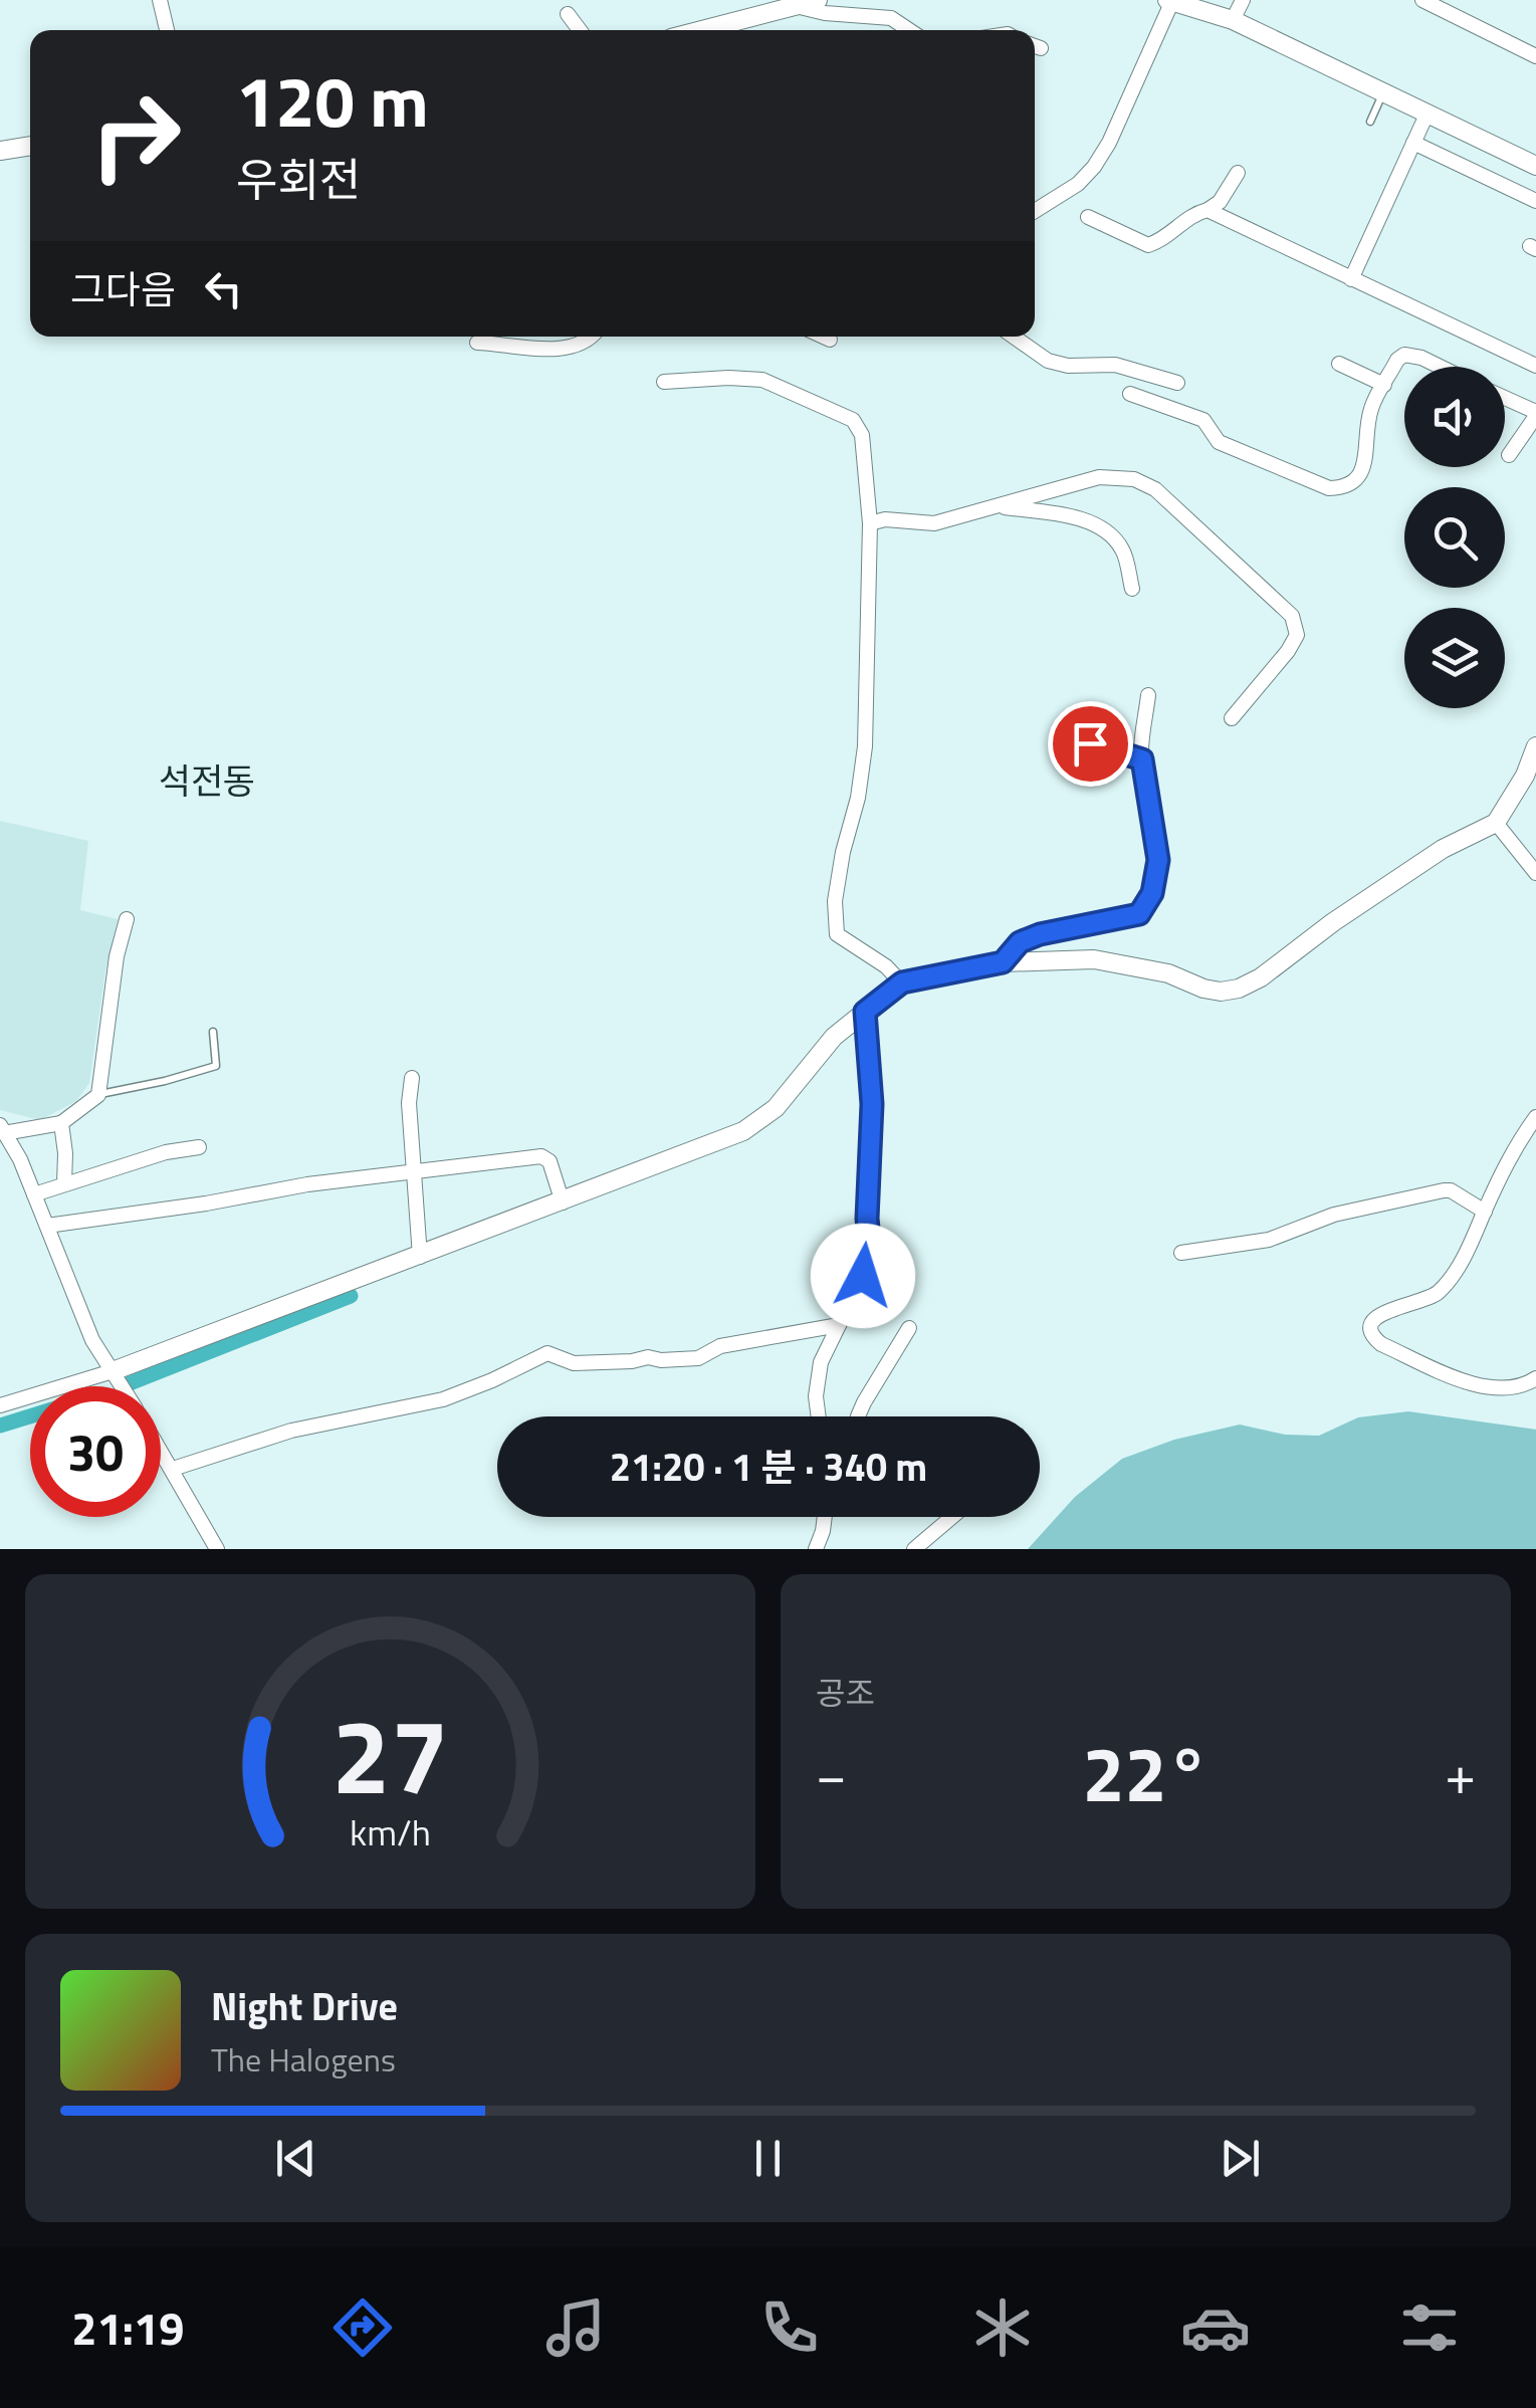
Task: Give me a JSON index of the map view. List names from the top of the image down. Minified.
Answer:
{"districts":["석전동"],"page":{"turn":["120 m","우회전"],"then":"그다음","limit":"30","trip":"21:20 · 1 분 · 340 m","tile":"공조","heat":["−","22°","+"],"song":["Night Drive","The Halogens"],"tabs":"21:19","gauge":["27","km/h"]}}
